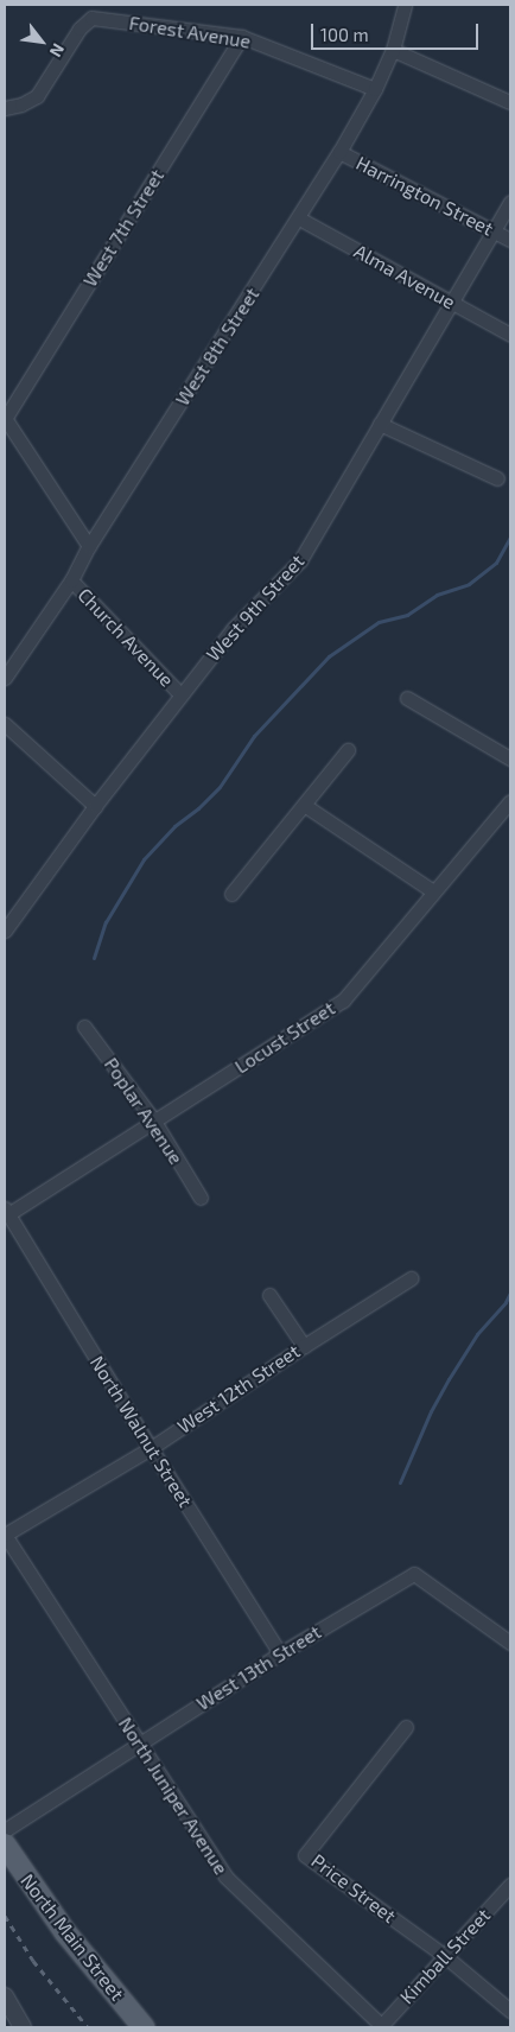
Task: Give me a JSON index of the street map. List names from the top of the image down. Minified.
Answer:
{"streets":{"main road":["North Main Street"],"street":["Forest Avenue","Harrington Street","West 7th Street","Alma Avenue","West 8th Street","West 9th Street","Church Avenue","Locust Street","Poplar Avenue","West 12th Street","North Walnut Street","West 13th Street","North Juniper Avenue","Price Street","Kimball Street"]},"crossings":[["Forest Avenue","West 7th Street"],["Forest Avenue","West 8th Street"],["Harrington Street","West 8th Street"],["Harrington Street","West 9th Street"],["Alma Avenue","West 8th Street"],["Alma Avenue","West 9th Street"],["West 8th Street","Church Avenue"],["West 9th Street","Church Avenue"],["Locust Street","Poplar Avenue"],["Locust Street","North Walnut Street"],["West 12th Street","North Walnut Street"],["West 12th Street","North Juniper Avenue"],["North Walnut Street","West 13th Street"],["West 13th Street","North Juniper Avenue"],["North Juniper Avenue","Kimball Street"],["Price Street","Kimball Street"]],"scale_bar":"100 m","north":"bottom right"}
